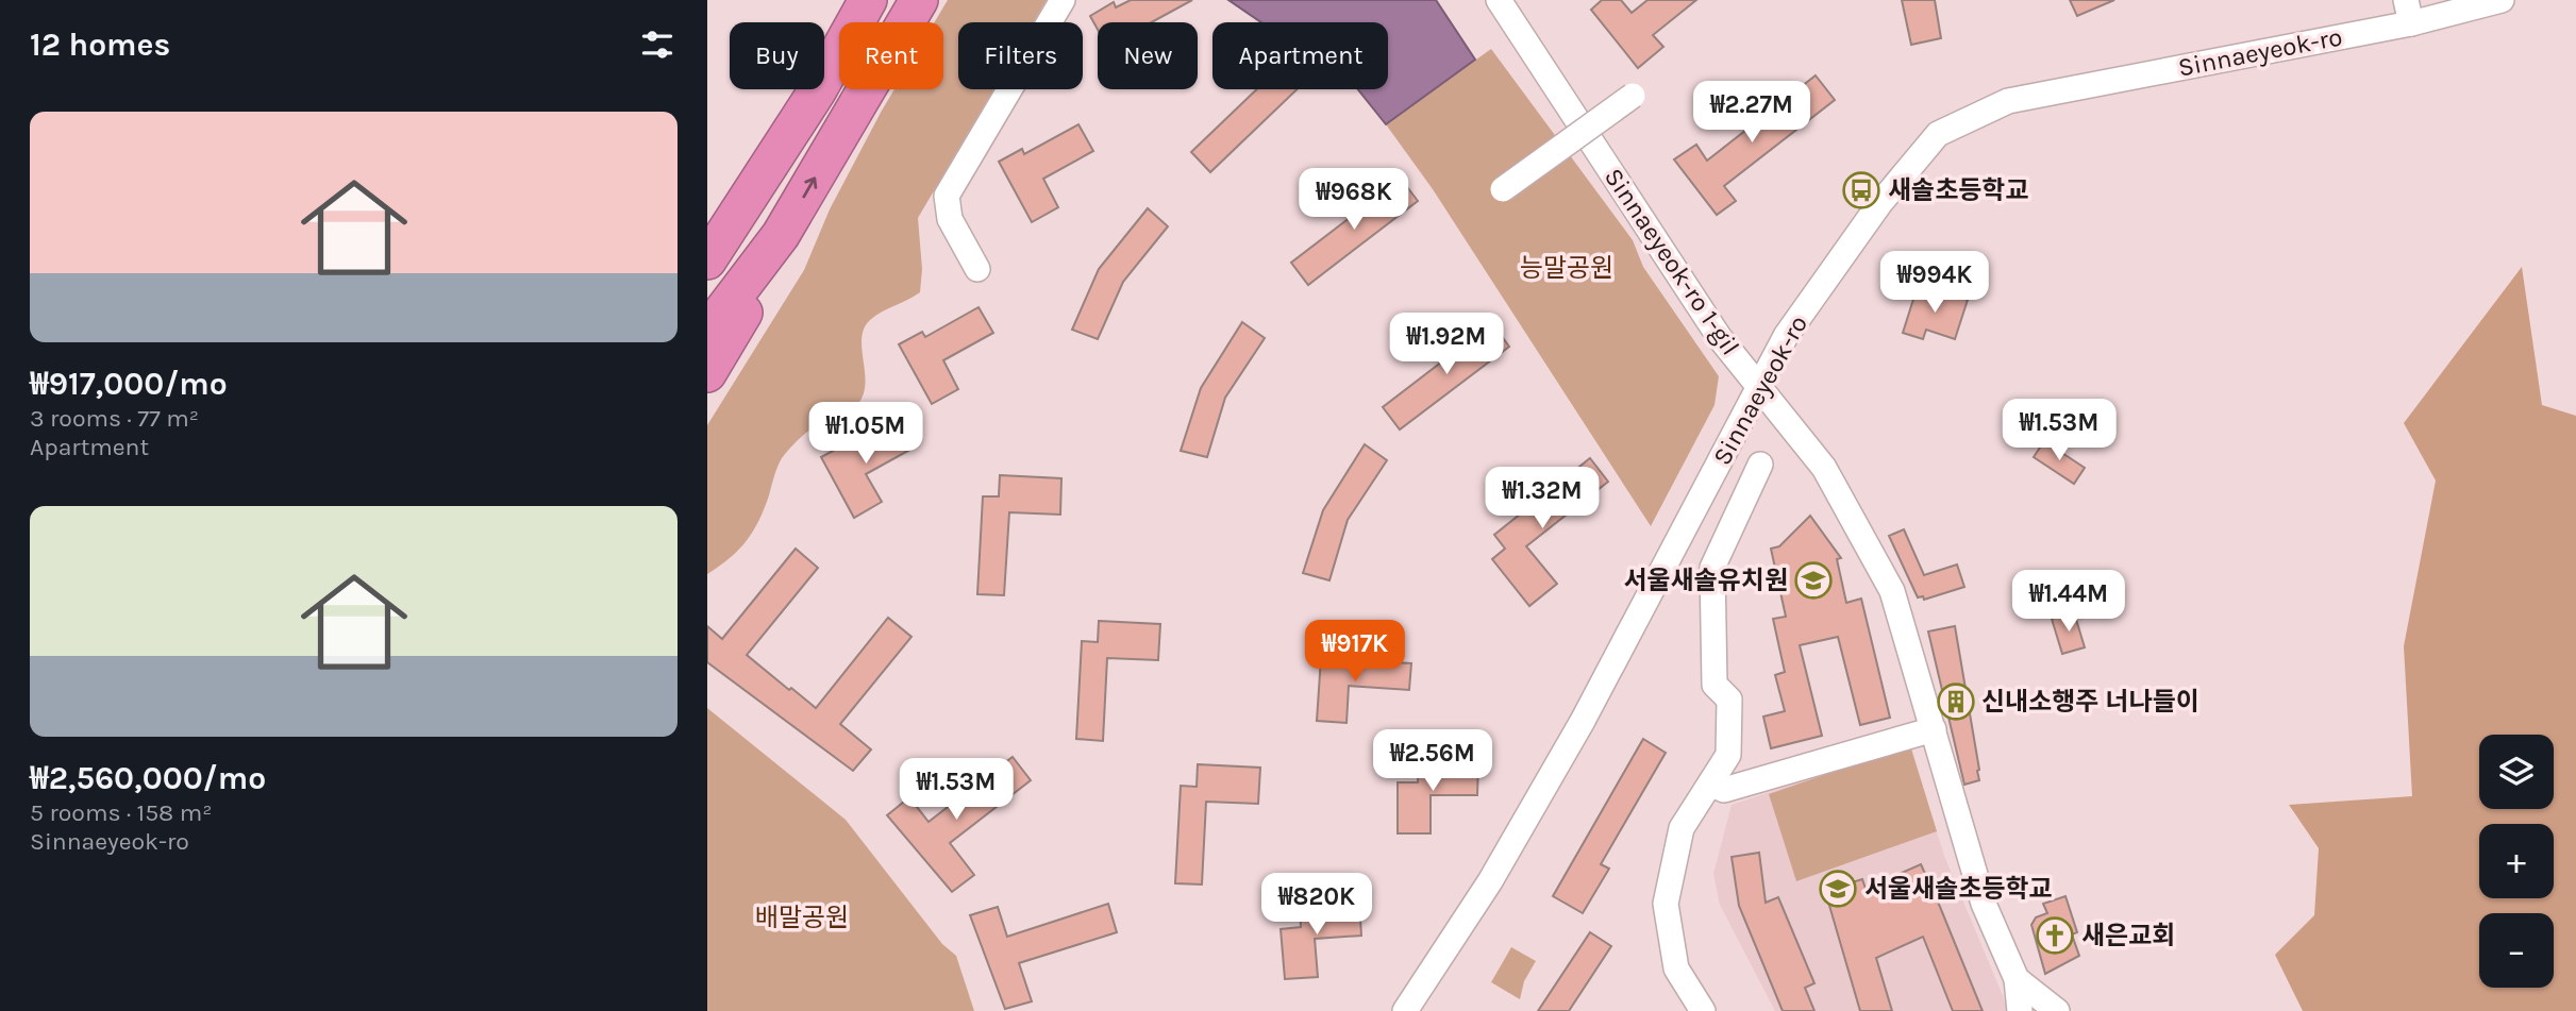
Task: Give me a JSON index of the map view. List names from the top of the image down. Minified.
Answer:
{"streets":{"street":["Sinnaeyeok-ro","Sinnaeyeok-ro 1-gil"]},"crossings":[["Sinnaeyeok-ro","Sinnaeyeok-ro 1-gil"]],"parks":["능말공원","배말공원"],"places":{"bus stop":["새솔초등학교"],"school or university":["서울새솔유치원","서울새솔초등학교"],"building":["신내소행주 너나들이"],"church":["새은교회"]},"page":{"heading":"12 homes","chip":["Buy","Rent","Filters","New","Apartment"],"price":["₩2.27M","₩968K","₩994K","₩1.92M","₩1.53M","₩1.05M","₩1.32M","₩1.44M","₩917K","₩2.56M","₩1.53M","₩820K"],"list":[{"name":"₩917,000/mo","note":"3 rooms · 77 m² · Apartment"},{"name":"₩2,560,000/mo","note":"5 rooms · 158 m² · Sinnaeyeok-ro"}],"map_buttons":["+","−"]}}
